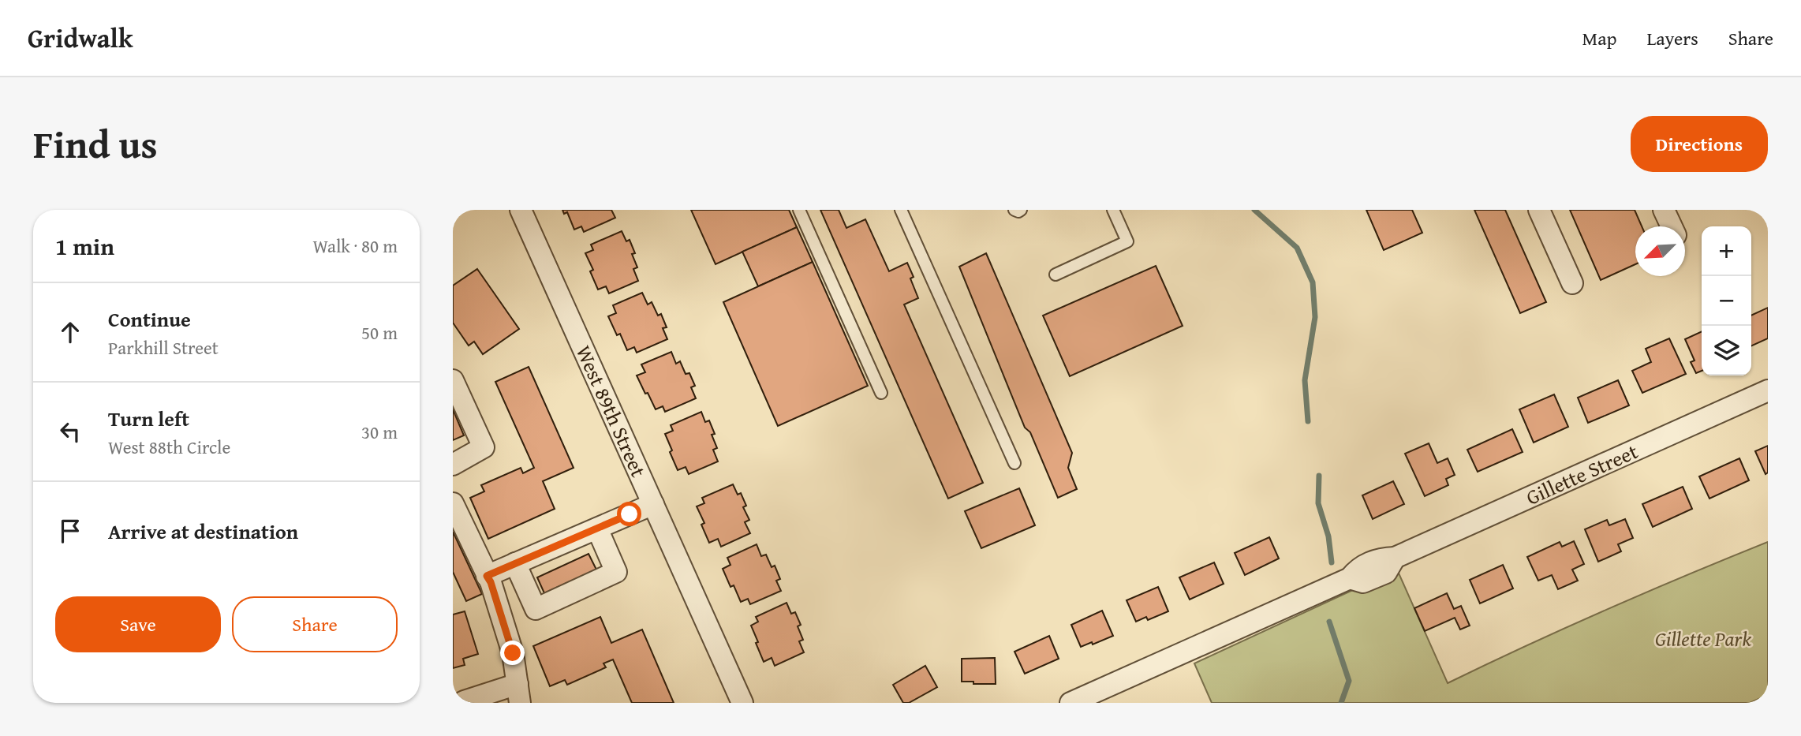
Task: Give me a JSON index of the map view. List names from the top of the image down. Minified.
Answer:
{"streets":{"street":["West 89th Street","Gillette Street"]},"parks":["Gillette Park"],"north":"bottom left","page":{"header":"Gridwalk","nav":["Map","Layers","Share"],"title":"Find us","buttons":["Directions",["Save","Share"]],"heading":["1 min","Walk · 80 m"],"map_buttons":["+","−"],"list":[["Continue","Parkhill Street","50 m"],["Turn left","West 88th Circle","30 m"],"Arrive at destination"]}}
